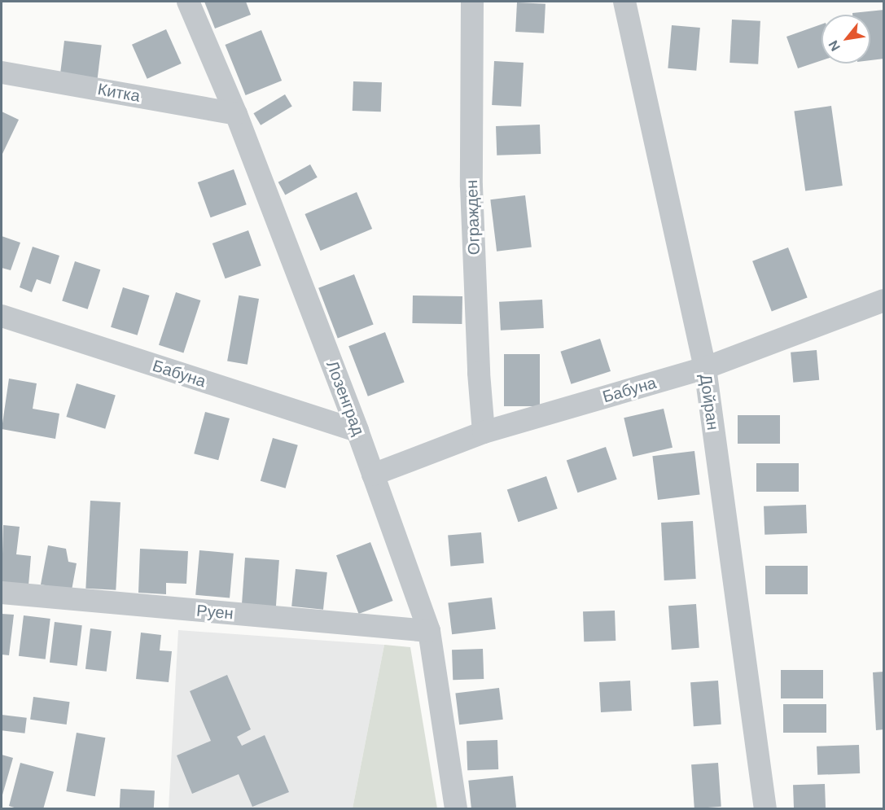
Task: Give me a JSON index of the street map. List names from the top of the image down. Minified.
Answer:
{"streets":{"street":["Китка","Огражден","Бабуна","Лозенград","Дойран","Руен"]},"crossings":[["Китка","Лозенград"],["Огражден","Бабуна"],["Бабуна","Лозенград"],["Бабуна","Дойран"],["Лозенград","Руен"]],"north":"bottom left"}
